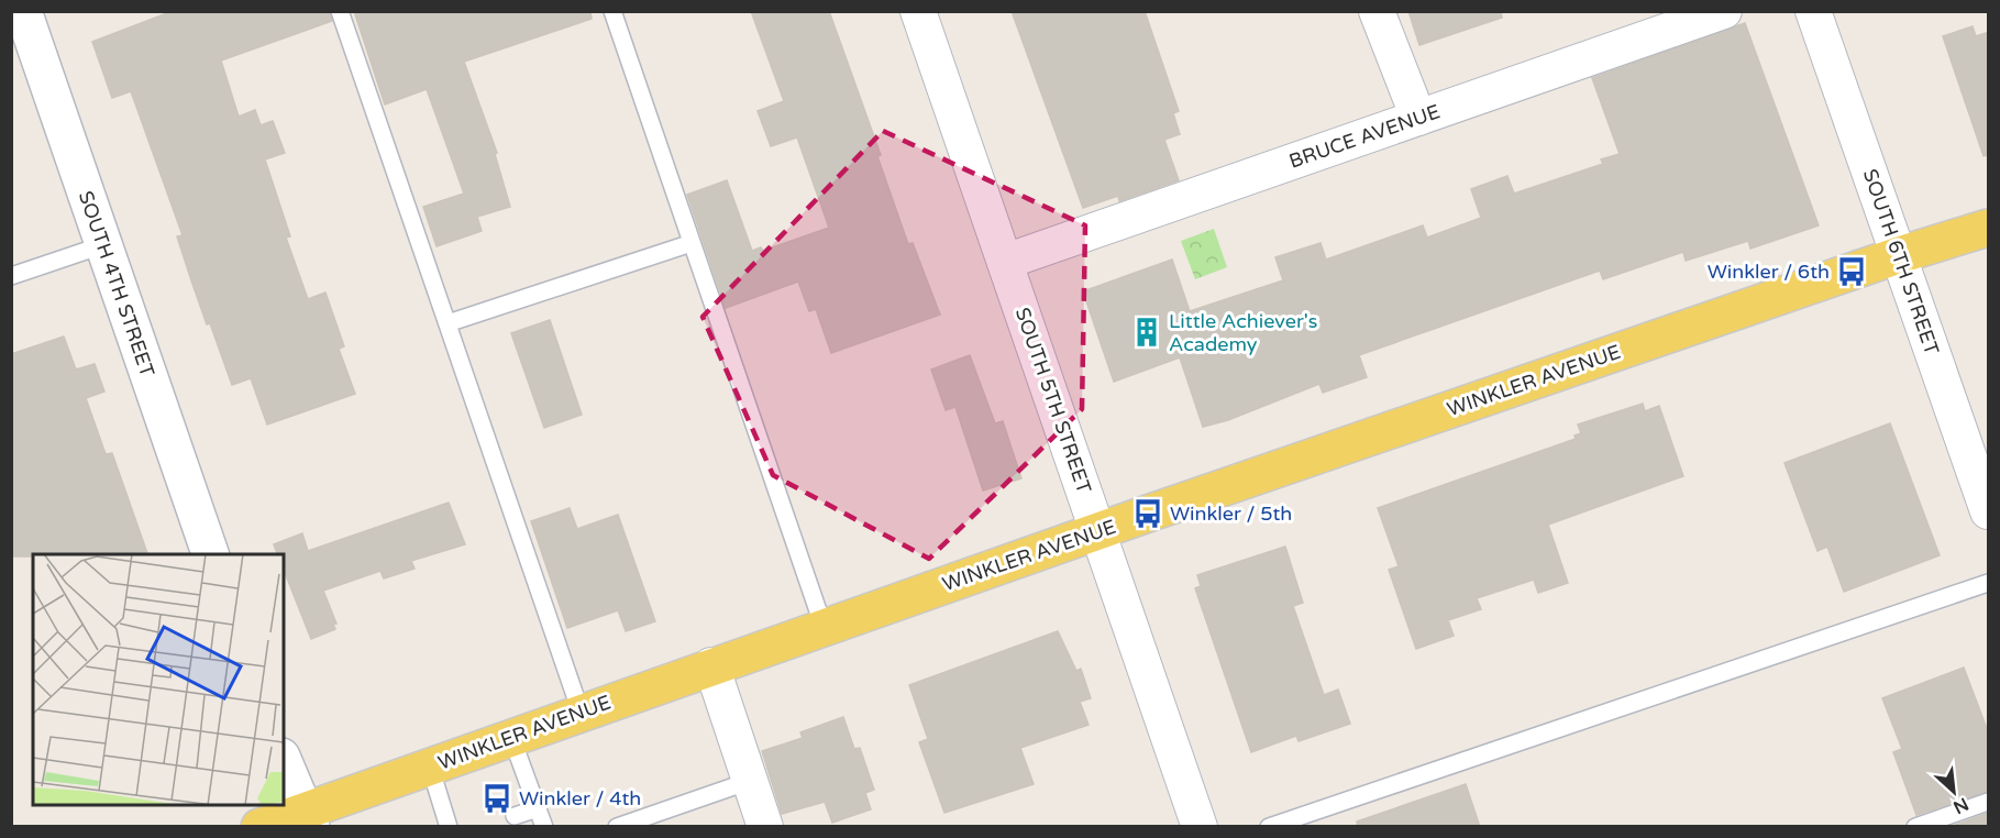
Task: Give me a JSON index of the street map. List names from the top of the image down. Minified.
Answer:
{"streets":{"main road":["SOUTH 4TH STREET","WINKLER AVENUE"],"street":["BRUCE AVENUE","SOUTH 6TH STREET","SOUTH 5TH STREET"]},"crossings":[["BRUCE AVENUE","SOUTH 5TH STREET"],["SOUTH 6TH STREET","WINKLER AVENUE"],["WINKLER AVENUE","SOUTH 5TH STREET"]],"places":{"bus stop":["Winkler / 6th","Winkler / 5th","Winkler / 4th"],"building":["Little Achiever's Academy"]},"north":"bottom right"}
